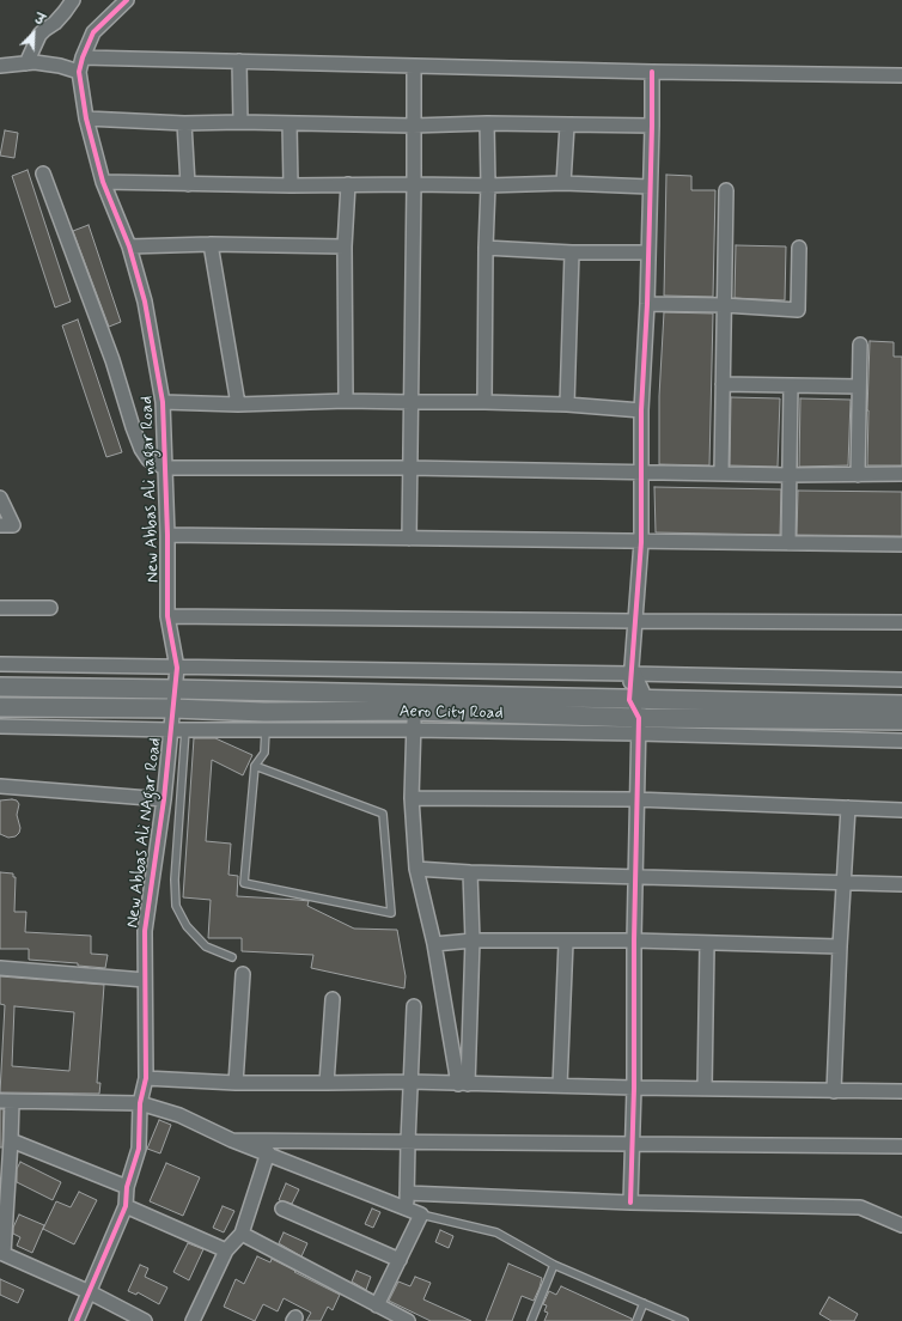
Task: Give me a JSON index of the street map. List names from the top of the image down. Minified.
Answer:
{"streets":{"street":["New Abbas Ali nagar Road","Aero City Road","New Abbas Ali NAgar Road"]},"crossings":[["New Abbas Ali nagar Road","Aero City Road"],["New Abbas Ali nagar Road","New Abbas Ali NAgar Road"],["Aero City Road","New Abbas Ali NAgar Road"]],"north":"top right"}
